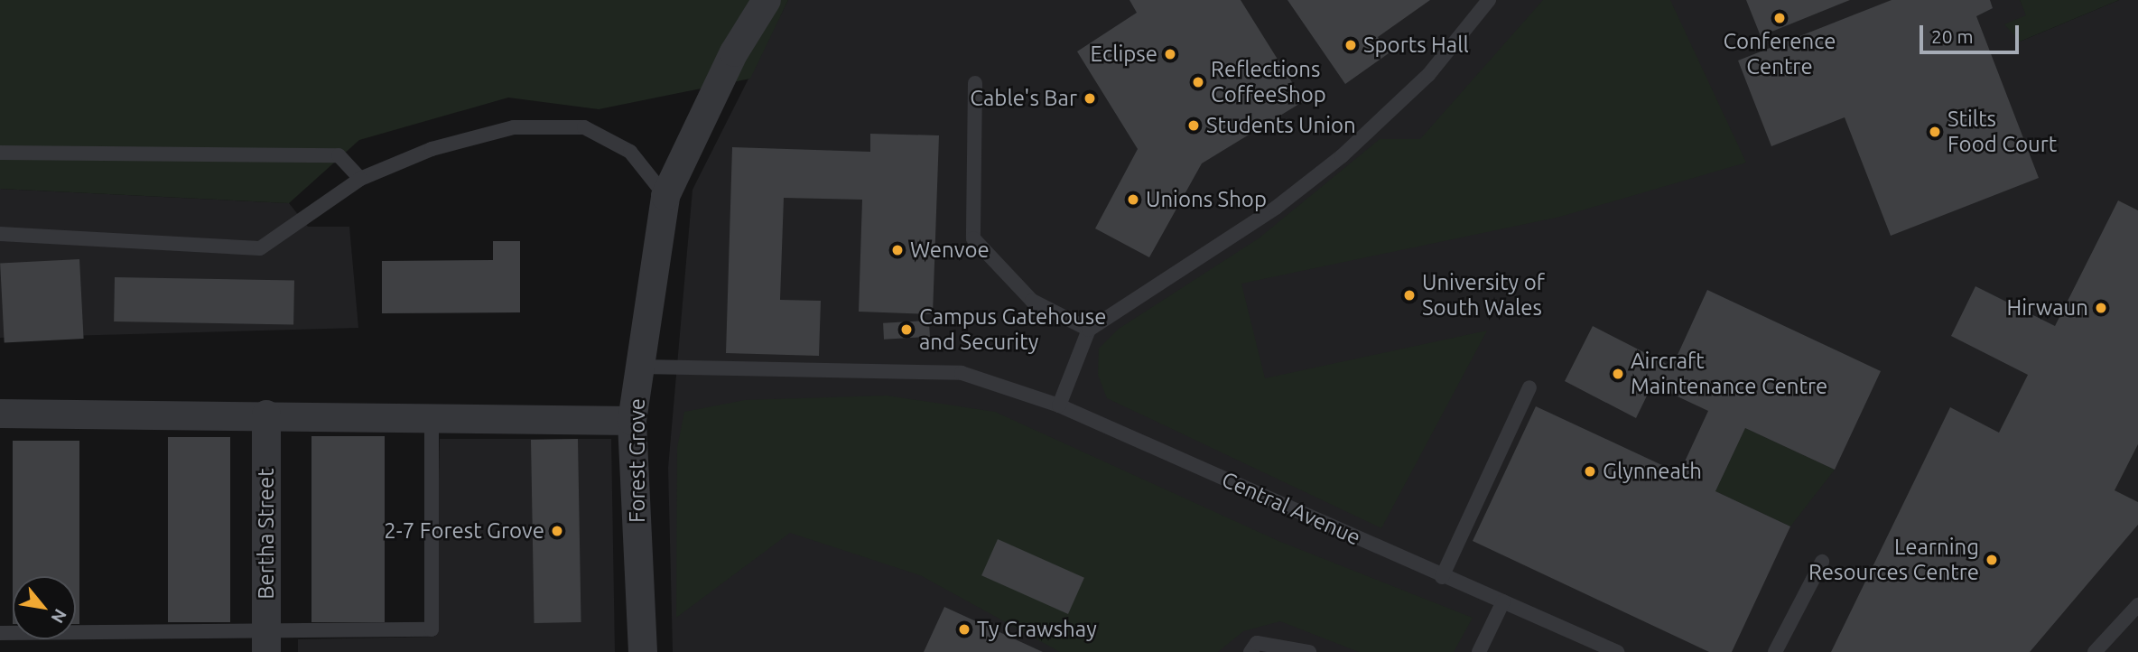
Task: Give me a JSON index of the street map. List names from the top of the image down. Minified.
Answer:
{"streets":{"street":["Forest Grove","Bertha Street"],"lane":["Central Avenue"]},"crossings":[["Forest Grove","Central Avenue"]],"places":["Conference Centre","Sports Hall","Eclipse","Reflections CoffeeShop","Cable's Bar","Students Union","Stilts Food Court","Unions Shop","Wenvoe","University of South Wales","Hirwaun","Campus Gatehouse and Security","Aircraft Maintenance Centre","Glynneath","2-7 Forest Grove","Learning Resources Centre","Ty Crawshay"],"scale_bar":"20 m","north":"bottom right"}
